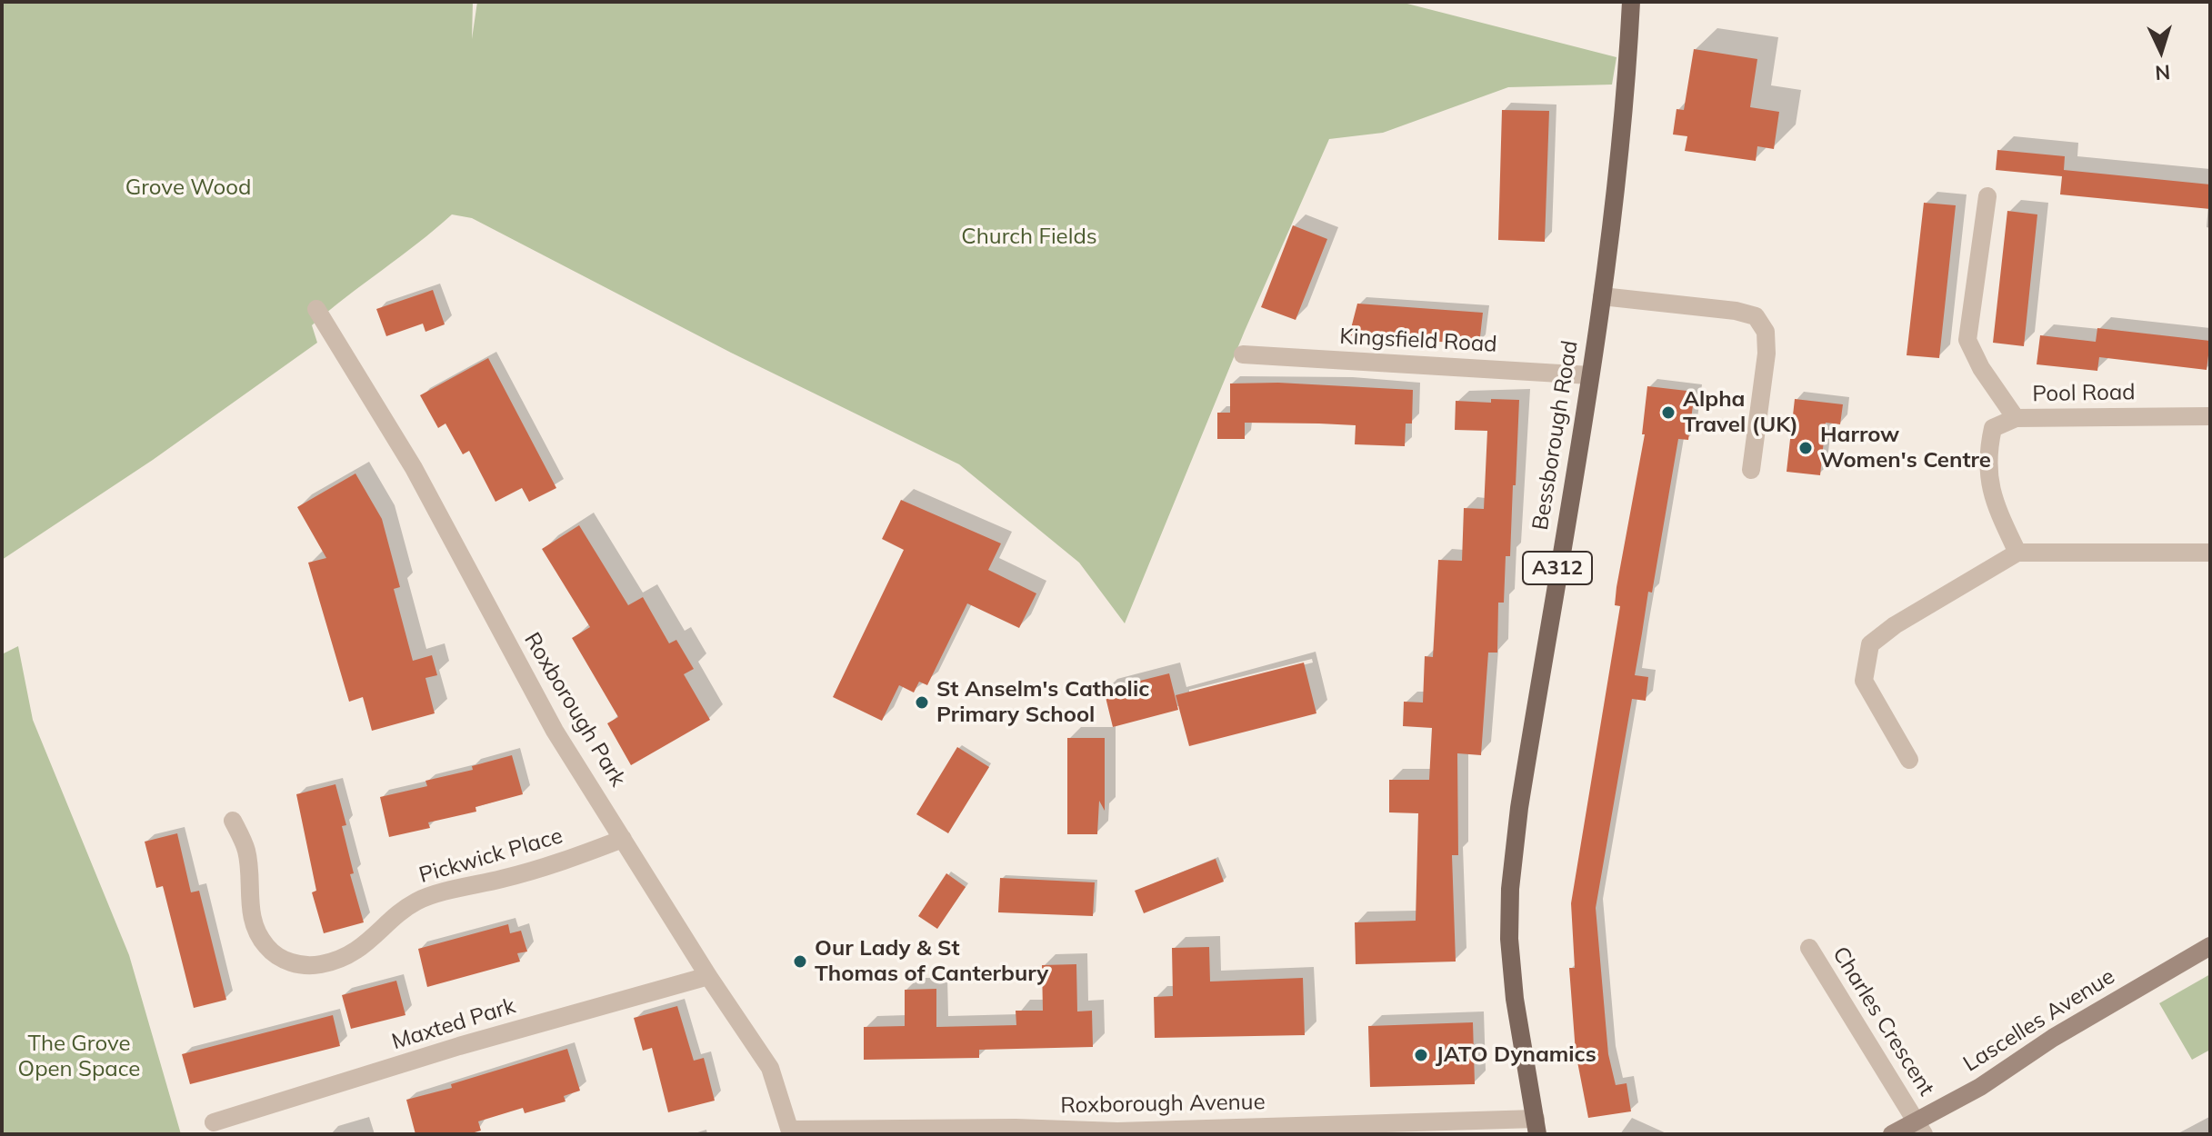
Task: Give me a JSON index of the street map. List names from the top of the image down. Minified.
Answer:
{"streets":{"main road":["Bessborough Road","A312"],"street":["Kingsfield Road","Pool Road","Roxborough Park","Pickwick Place","Lascelles Avenue","Charles Crescent","Maxted Park","Roxborough Avenue"]},"crossings":[["Kingsfield Road","Bessborough Road"],["Bessborough Road","Roxborough Avenue"],["Roxborough Park","Pickwick Place"],["Roxborough Park","Maxted Park"],["Roxborough Park","Roxborough Avenue"],["Lascelles Avenue","Charles Crescent"]],"parks":["Grove Wood","Church Fields","The Grove Open Space"],"places":["Alpha Travel (UK)","Harrow Women's Centre","St Anselm's Catholic Primary School","Our Lady & St Thomas of Canterbury","JATO Dynamics"],"north":"bottom"}
